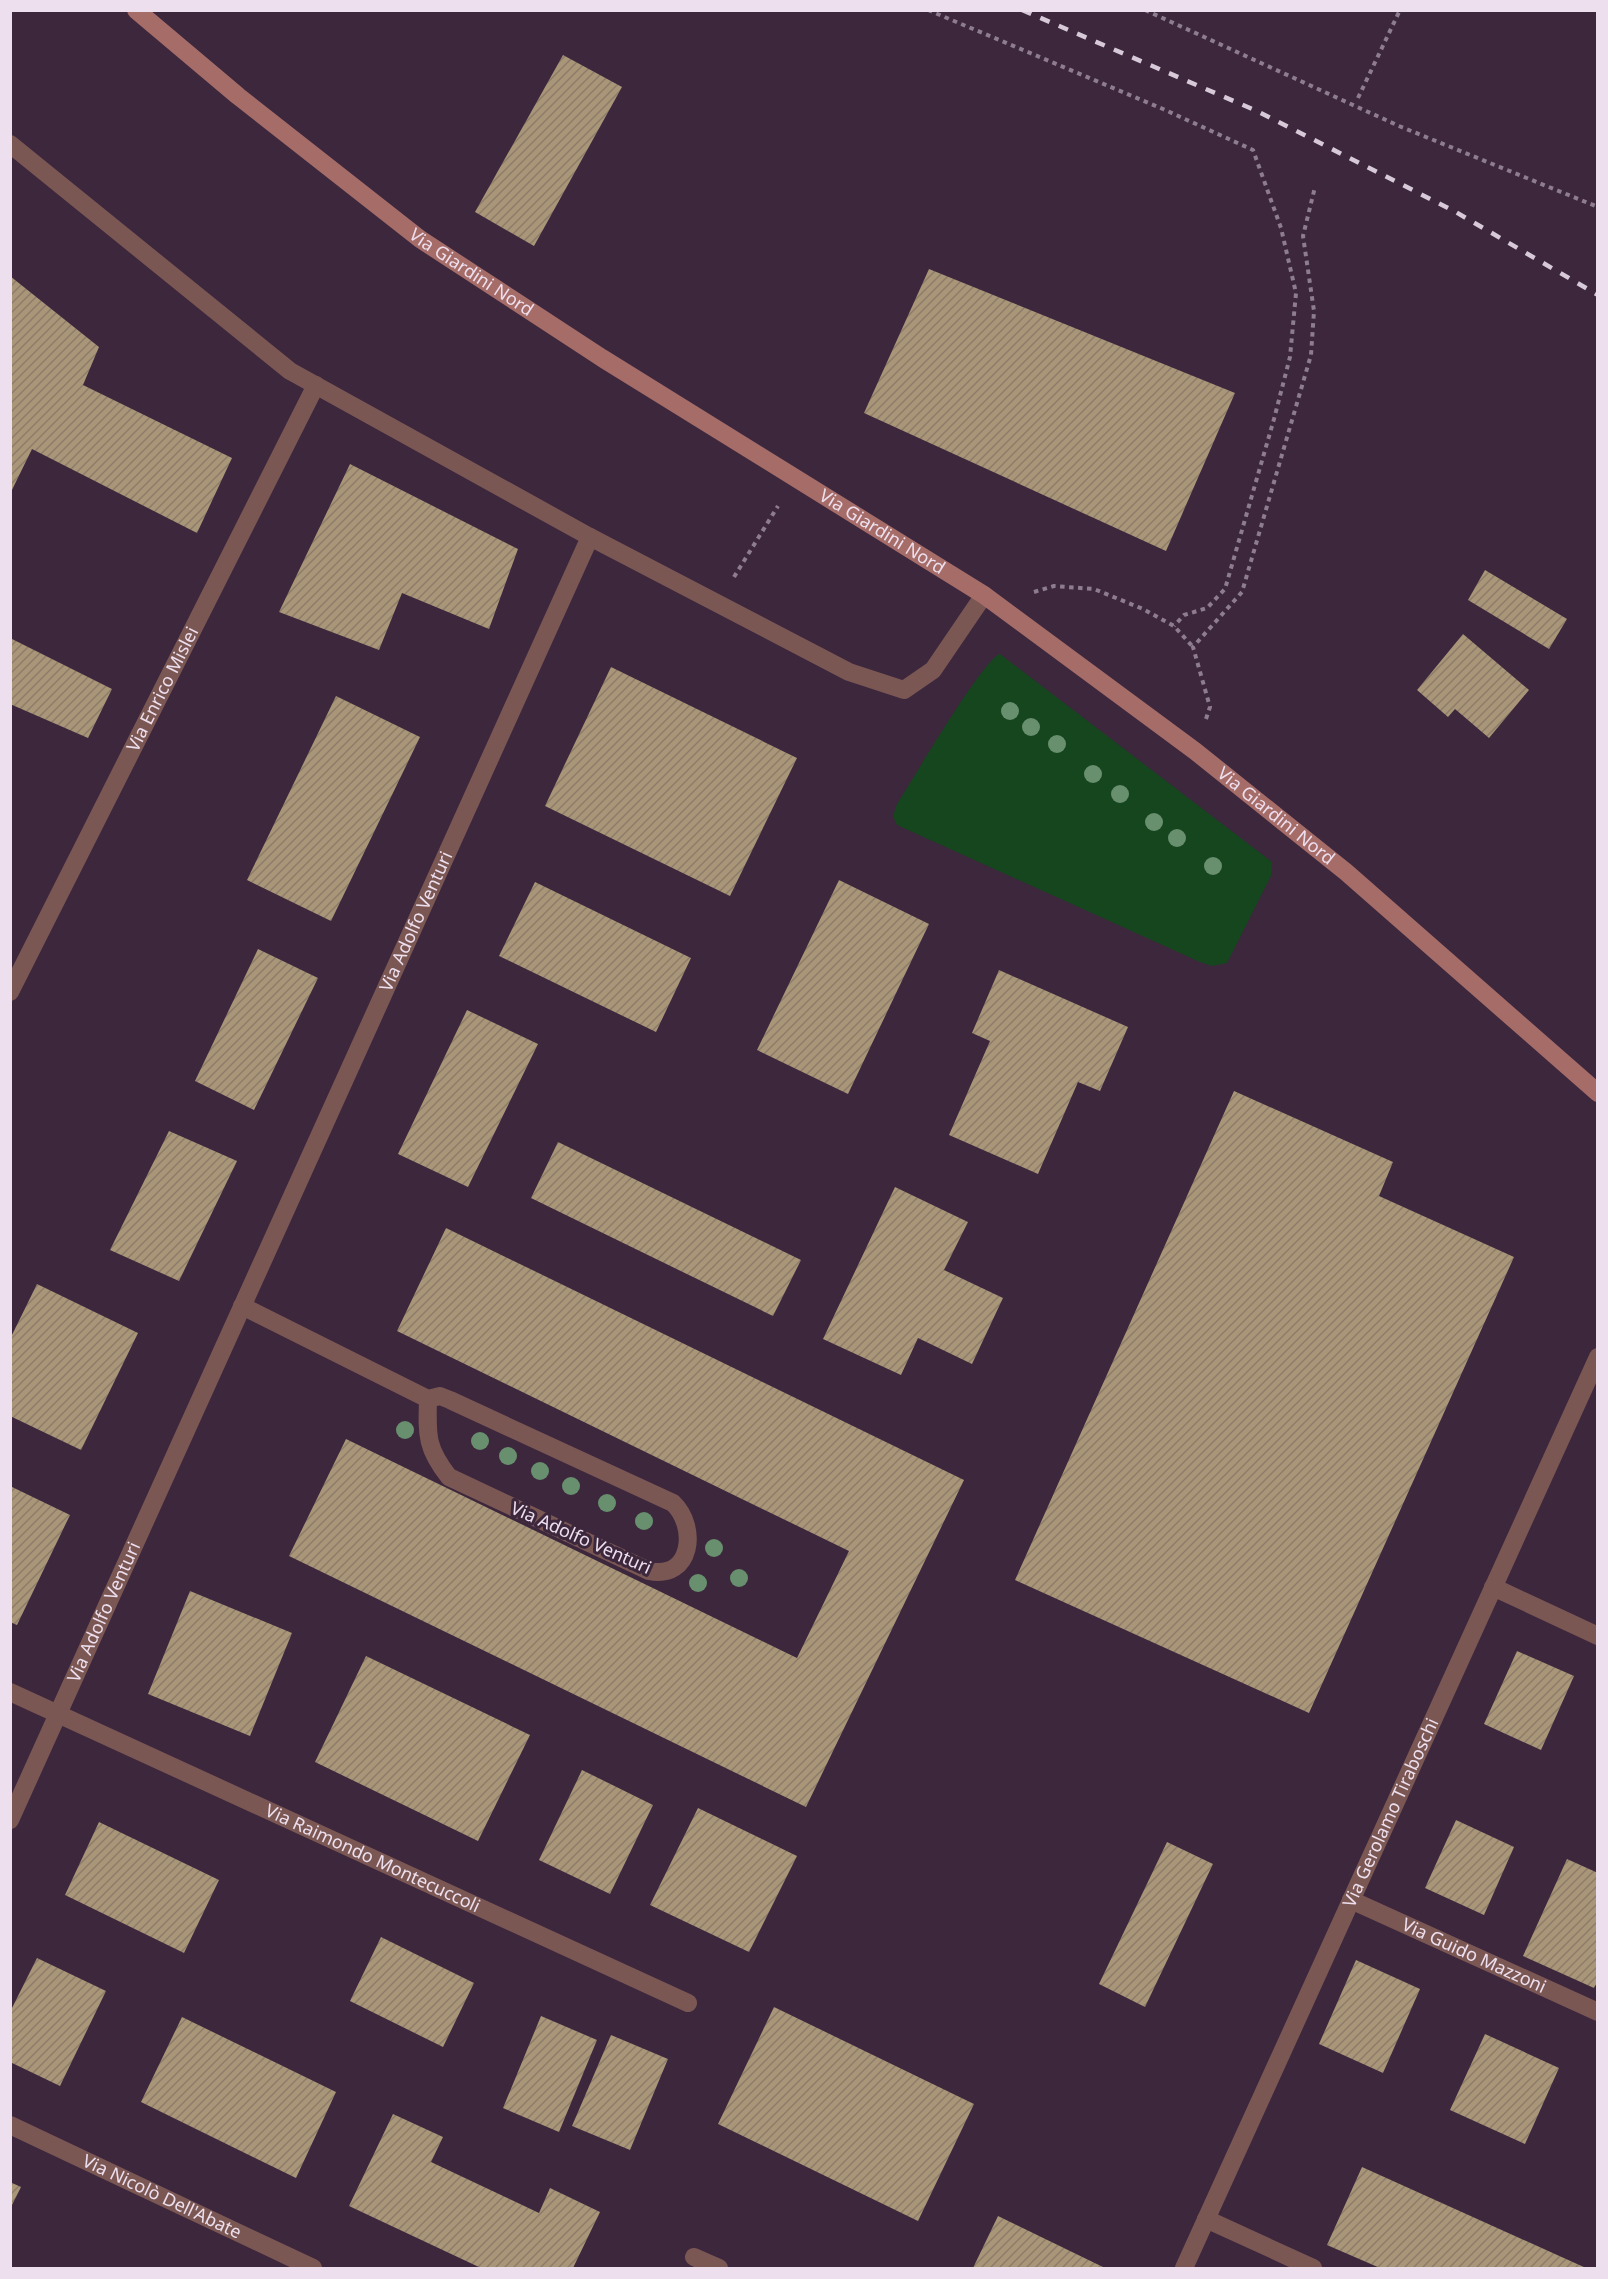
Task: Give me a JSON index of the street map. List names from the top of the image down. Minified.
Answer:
{"streets":{"main road":["Via Giardini Nord"],"street":["Via Enrico Mislei","Via Adolfo Venturi","Via Gerolamo Tiraboschi","Via Raimondo Montecuccoli","Via Guido Mazzoni","Via Nicolò Dell'Abate"]},"crossings":[["Via Adolfo Venturi","Via Raimondo Montecuccoli"],["Via Gerolamo Tiraboschi","Via Guido Mazzoni"]]}
